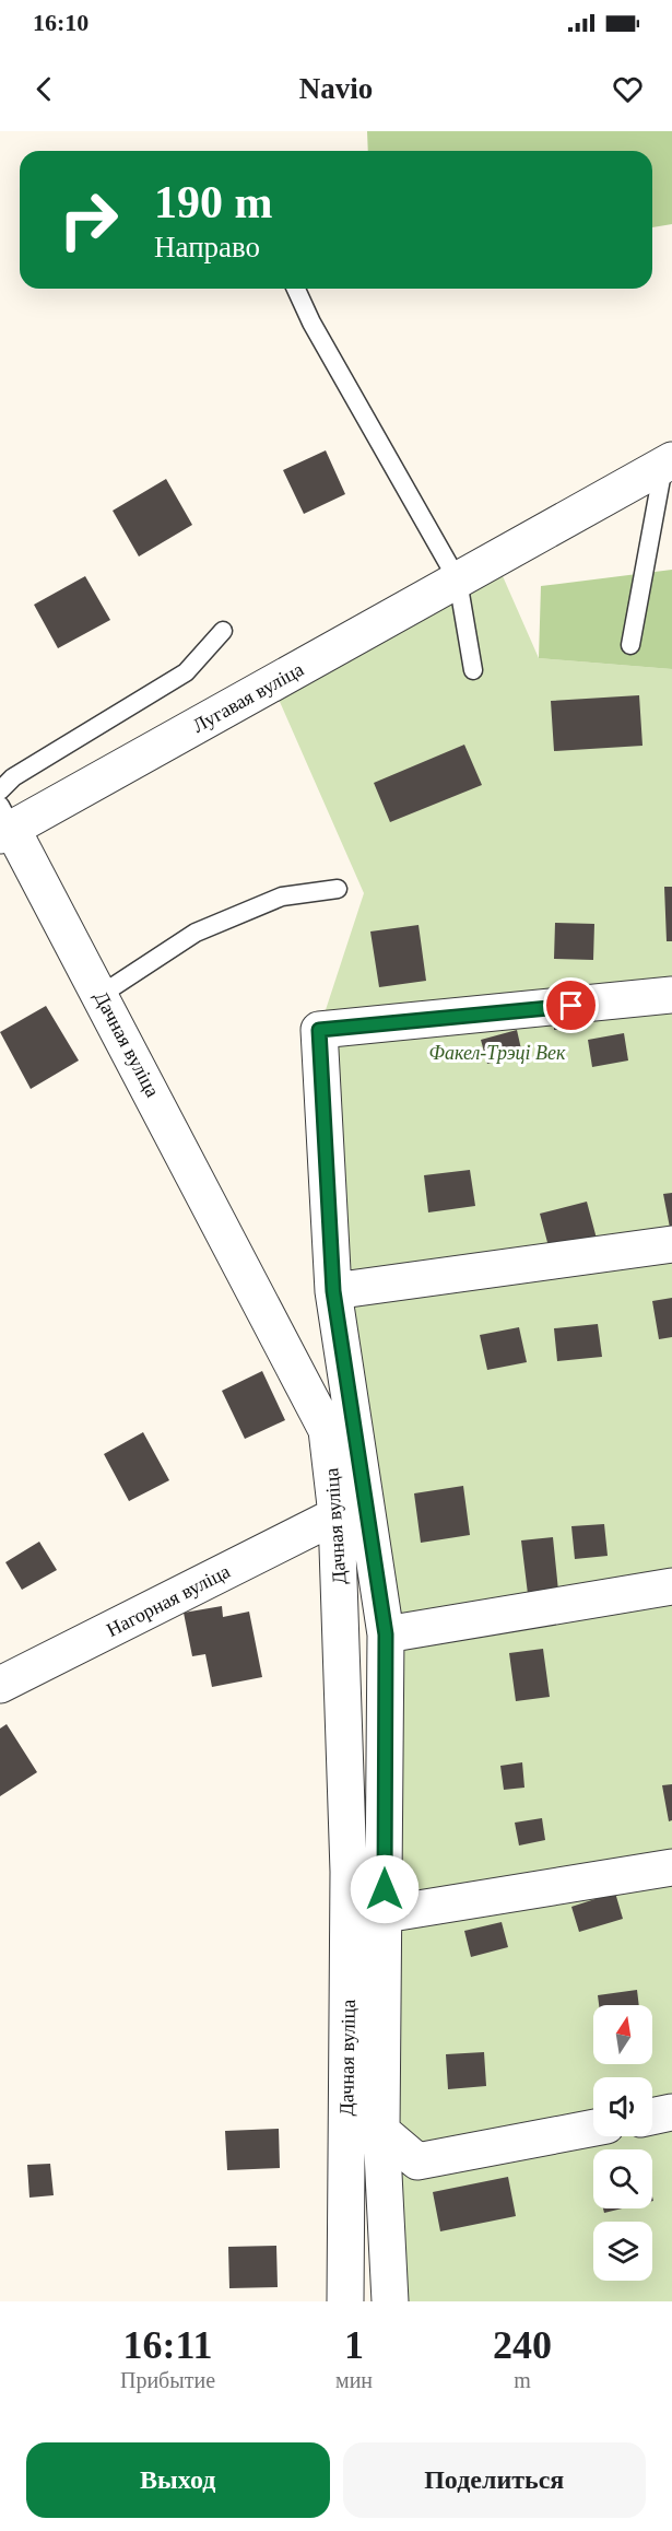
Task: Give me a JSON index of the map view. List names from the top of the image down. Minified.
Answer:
{"streets":{"street":["Лугавая вуліца","Дачная вуліца","Нагорная вуліца"]},"crossings":[["Лугавая вуліца","Дачная вуліца"],["Дачная вуліца","Нагорная вуліца"]],"parks":["Факел-Трэці Век"],"north":"top","page":{"status":"16:10","header":"Navio","turn":["190 m","Направо"],"eta":["16:11","Прибытие","1","мин","240","m"],"buttons":["Выход","Поделиться"]}}
